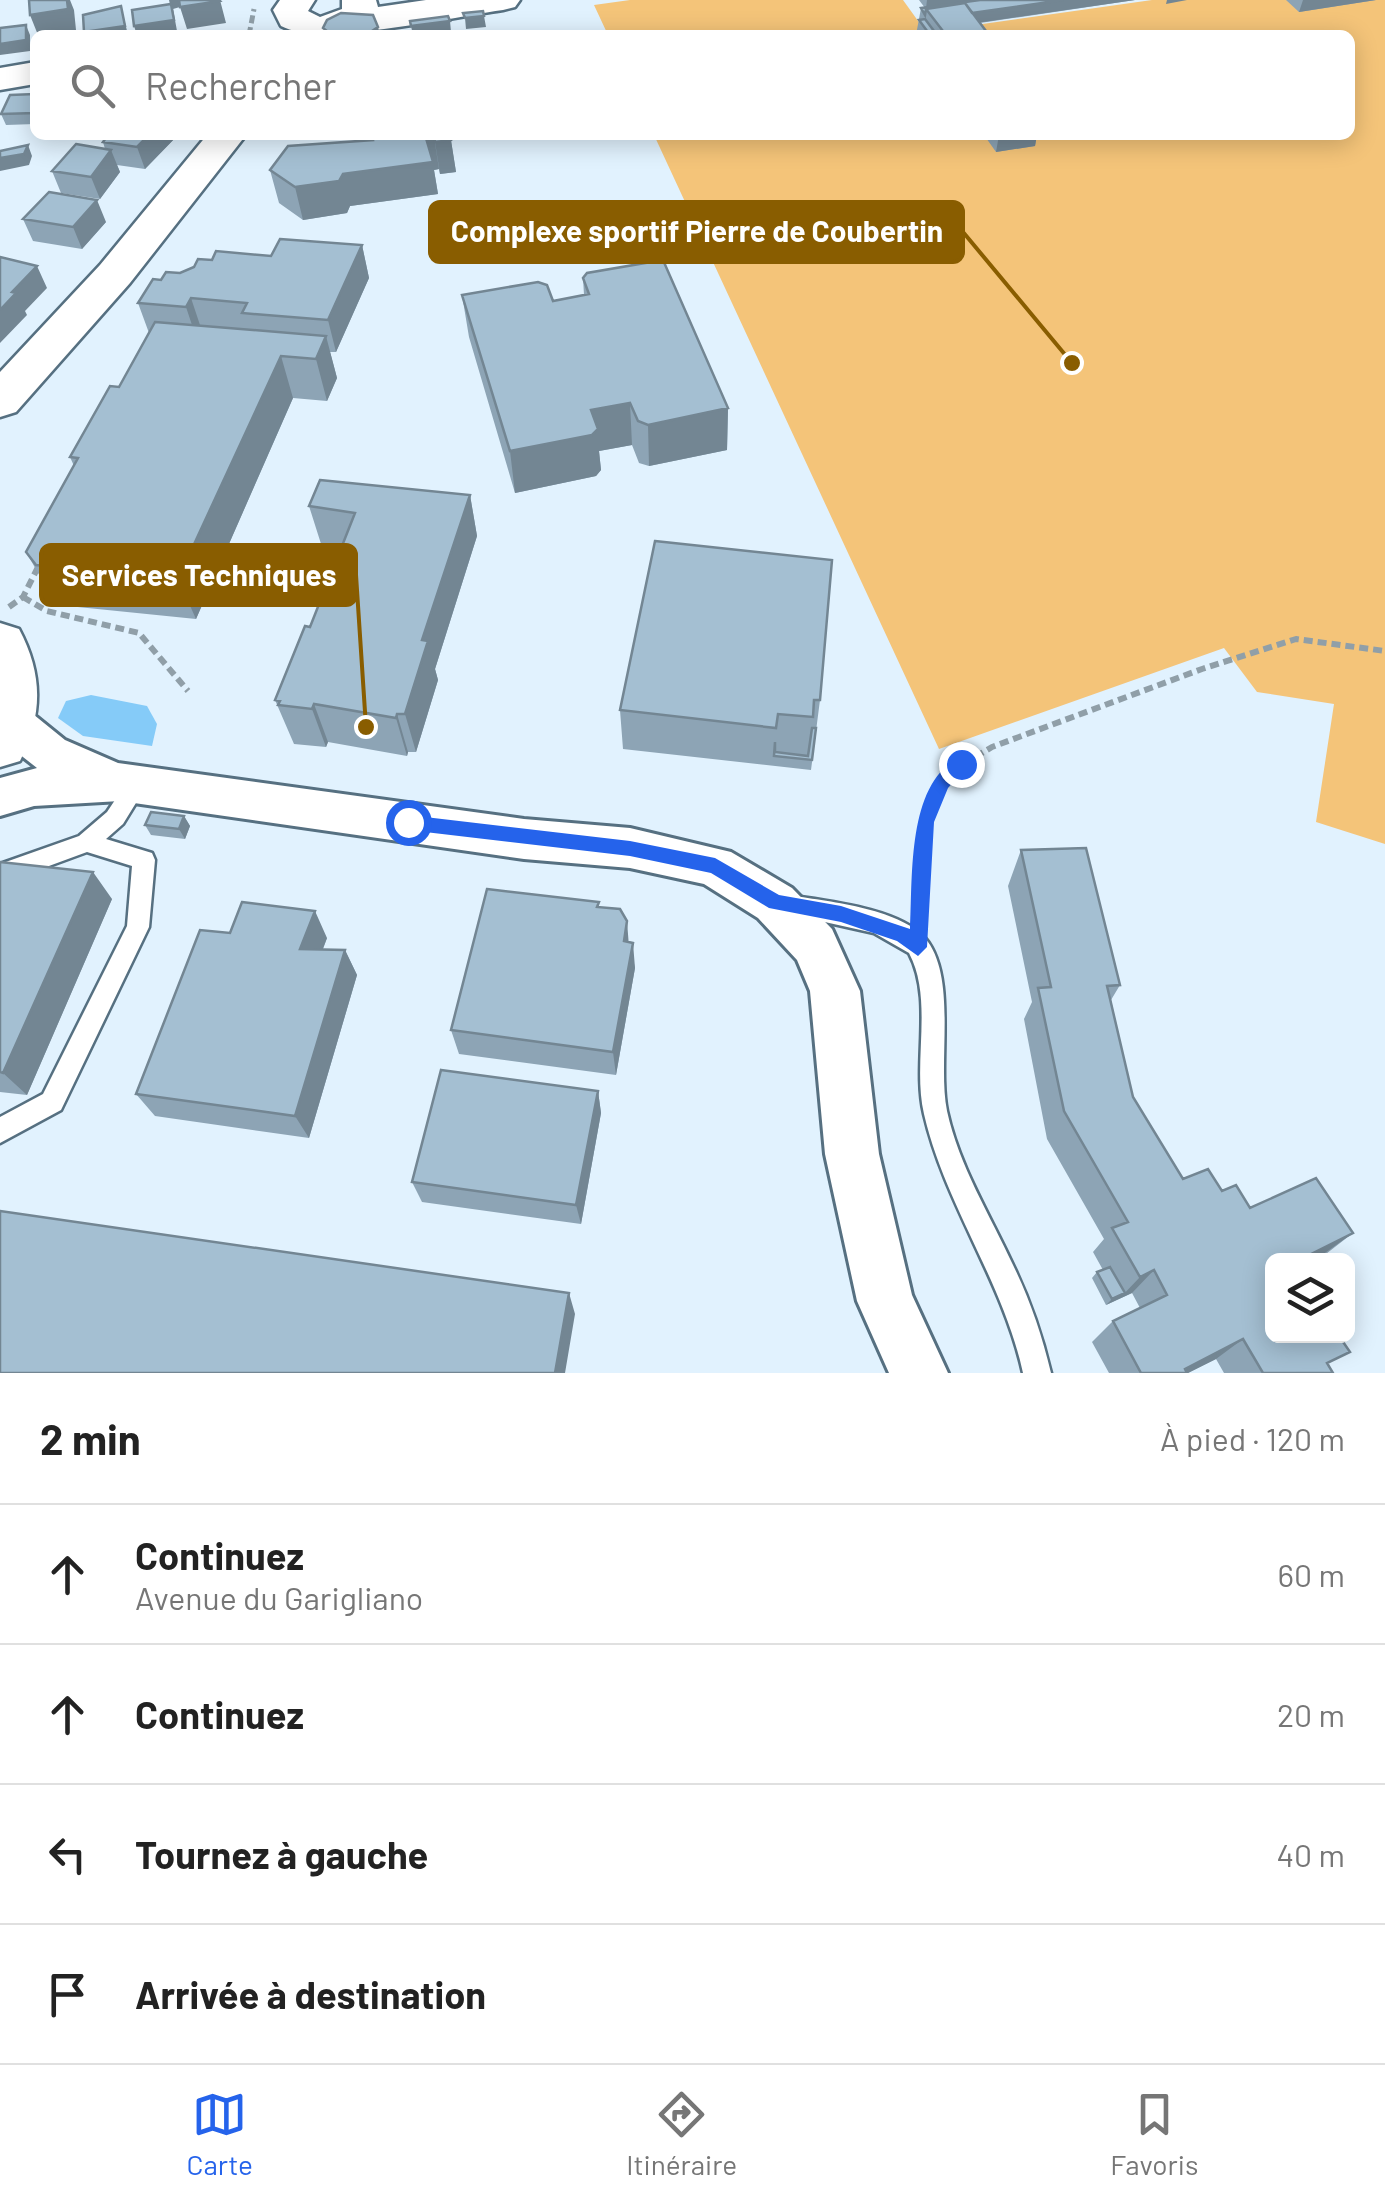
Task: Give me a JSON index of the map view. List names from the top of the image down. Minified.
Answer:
{"places":["Complexe sportif Pierre de Coubertin","Services Techniques"],"page":{"search":"Rechercher","heading":["2 min","À pied · 120 m"],"list":[["Continuez","Avenue du Garigliano","60 m"],["Continuez","20 m"],["Tournez à gauche","40 m"],"Arrivée à destination"],"nav":["Carte","Itinéraire","Favoris"]}}
